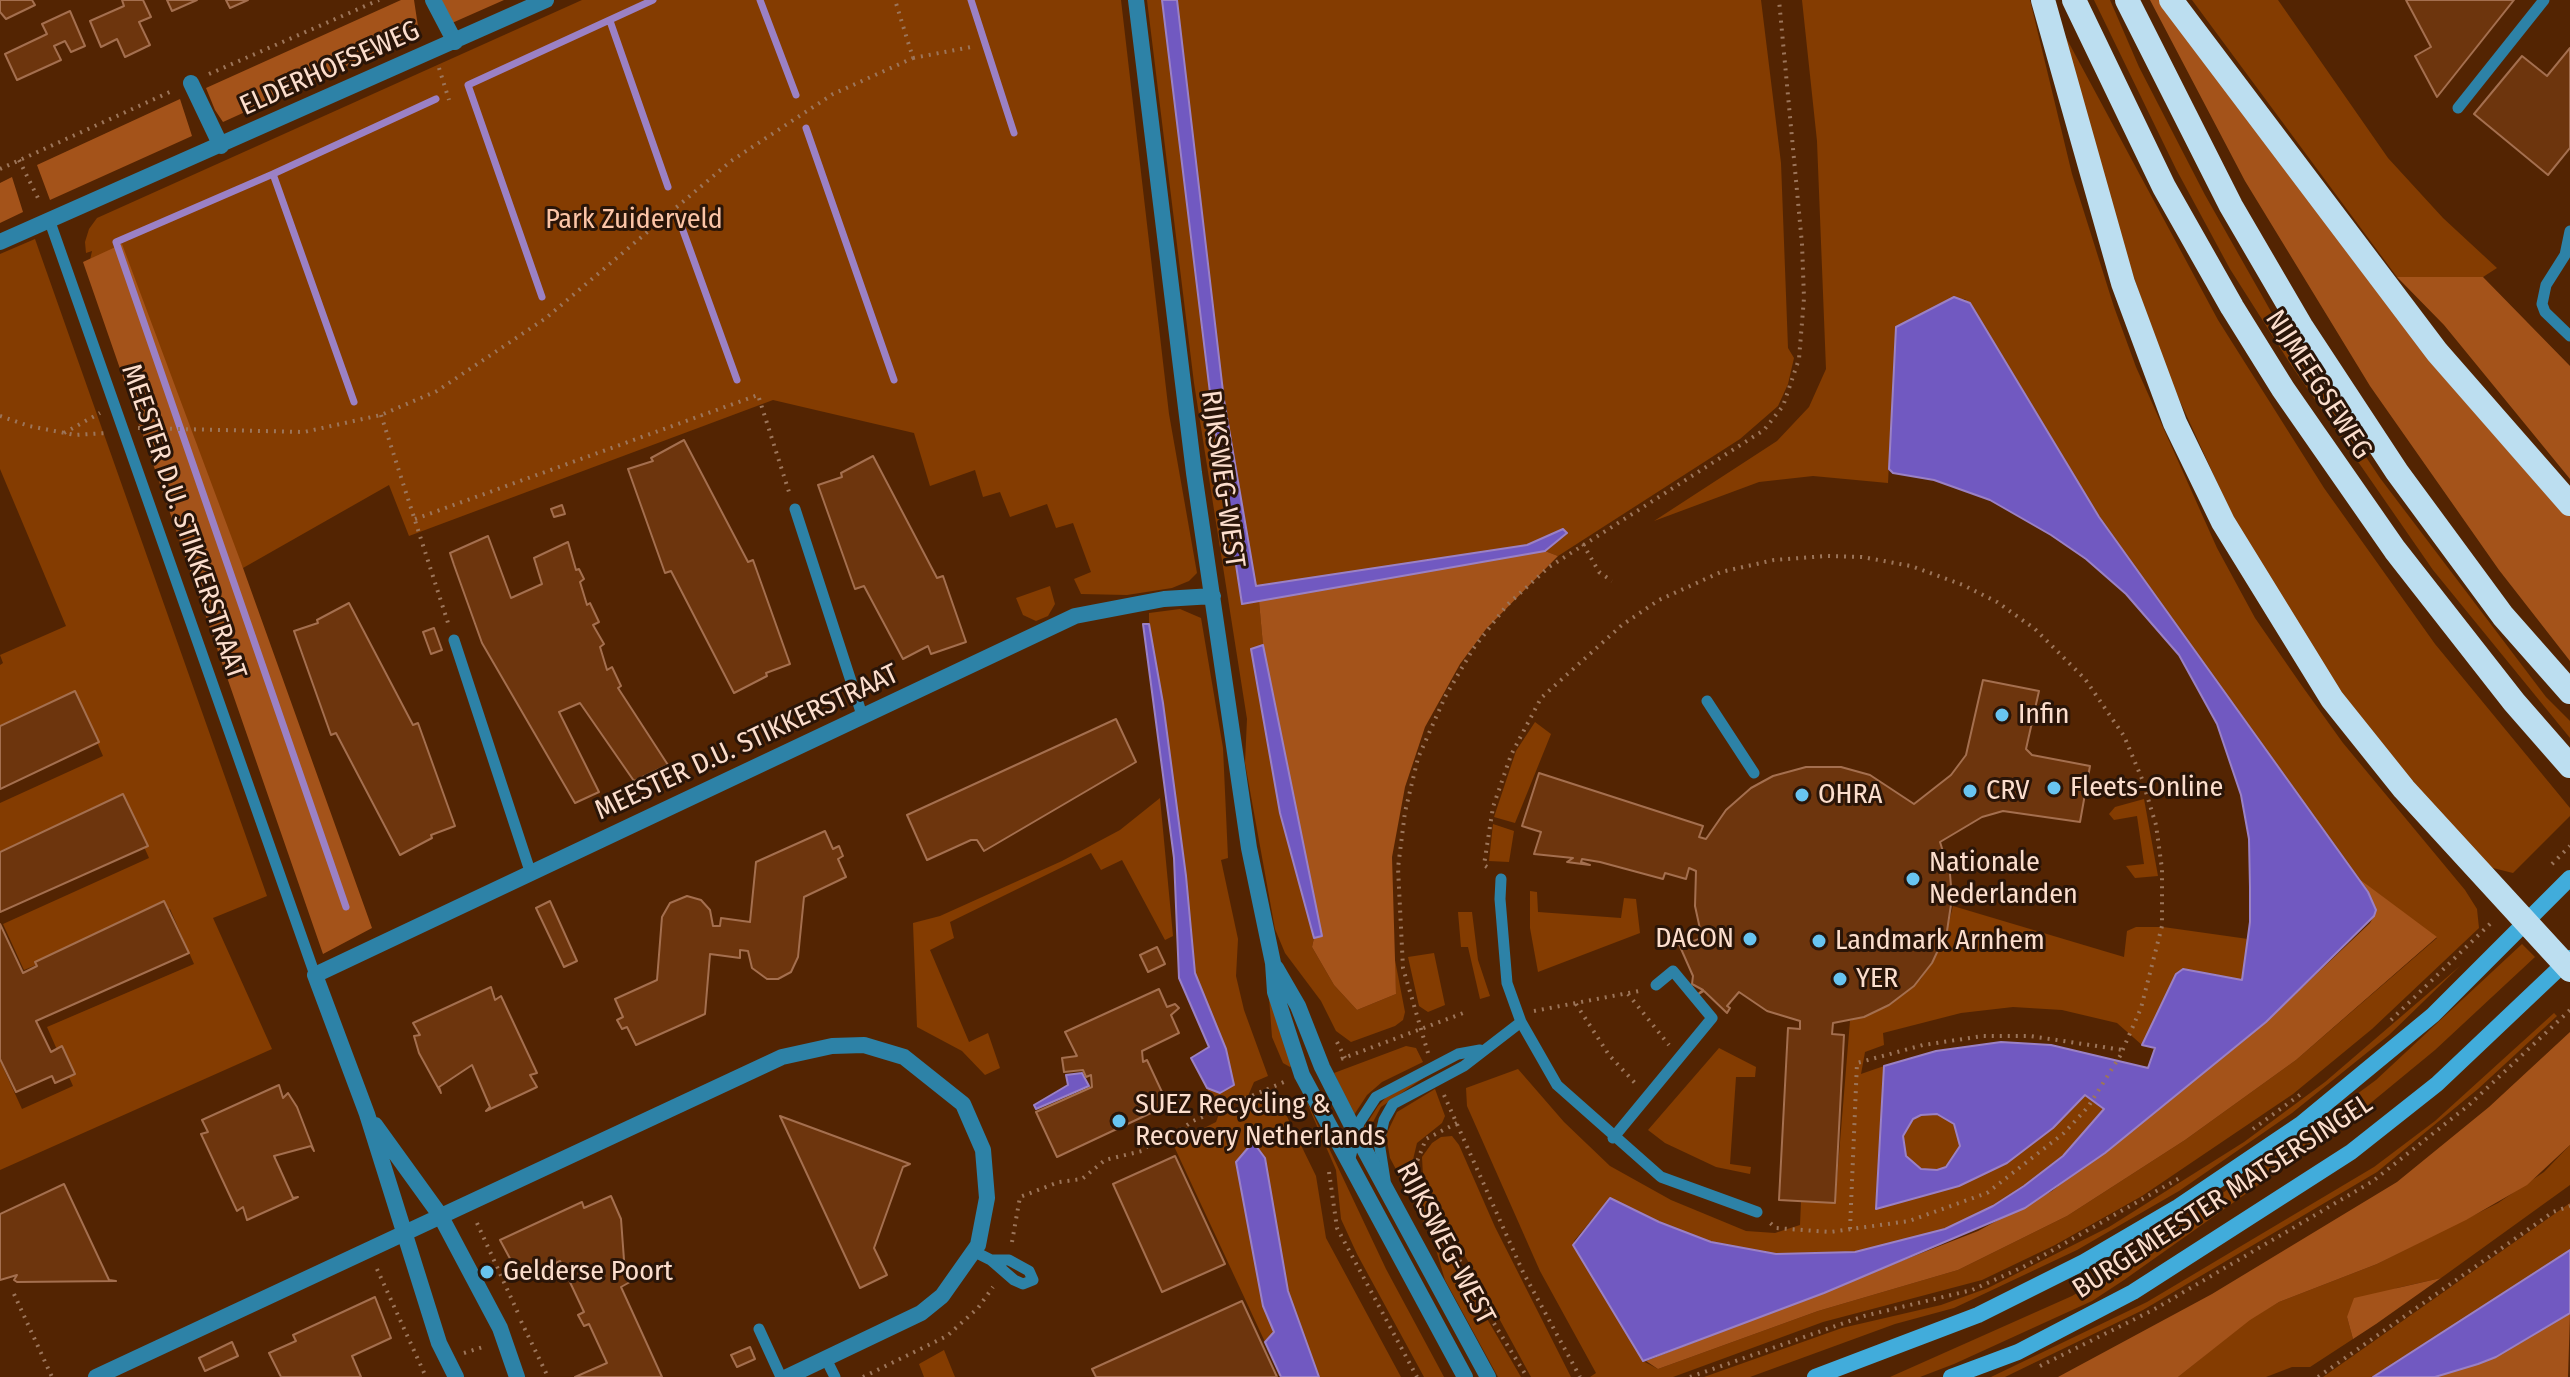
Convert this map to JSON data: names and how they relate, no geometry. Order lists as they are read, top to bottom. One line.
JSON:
{"streets":{"highway":["NIJMEEGSEWEG"],"main road":["BURGEMEESTER MATSERSINGEL"],"street":["ELDERHOFSEWEG","RIJKSWEG-WEST","MEESTER D.U. STIKKERSTRAAT"]},"crossings":[["ELDERHOFSEWEG","MEESTER D.U. STIKKERSTRAAT"],["RIJKSWEG-WEST","MEESTER D.U. STIKKERSTRAAT"]],"parks":["Park Zuiderveld"],"places":["Infin","Fleets-Online","CRV","OHRA","Nationale Nederlanden","DACON","Landmark Arnhem","YER","SUEZ Recycling & Recovery Netherlands","Gelderse Poort"]}
